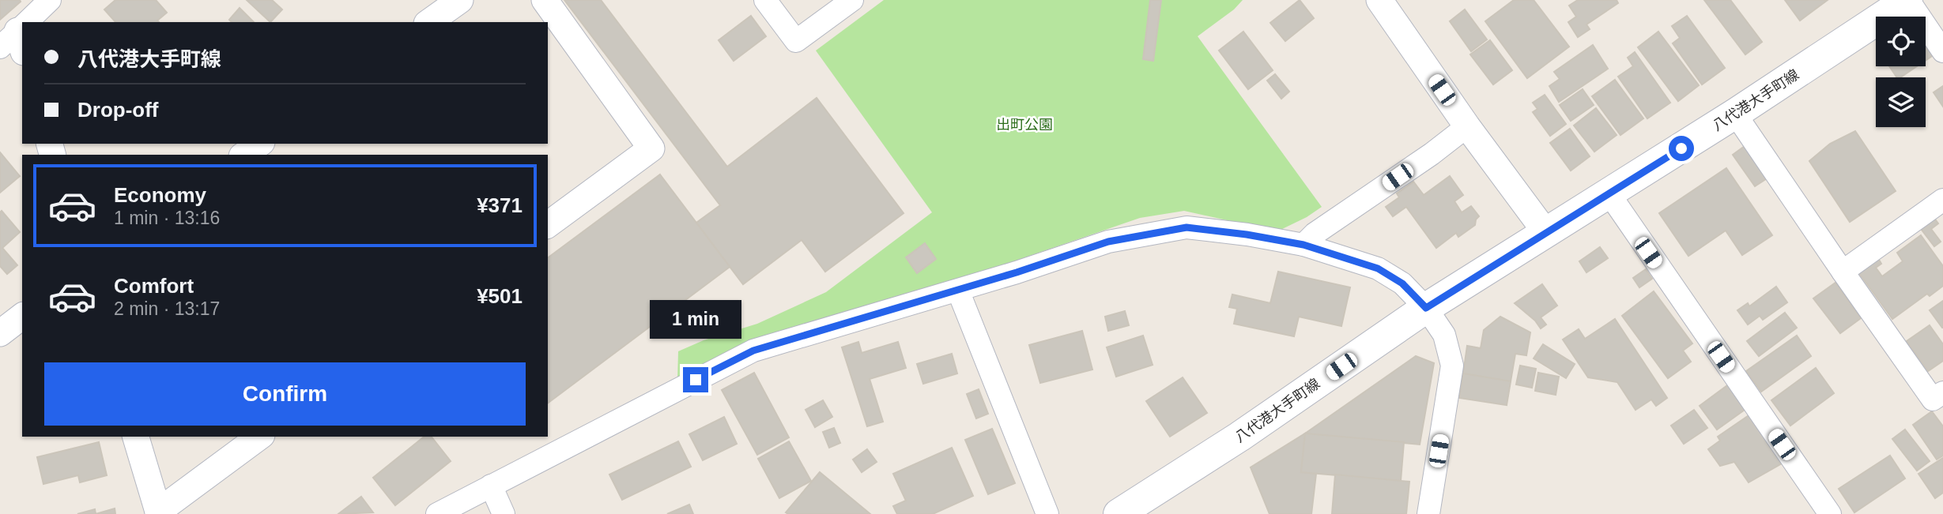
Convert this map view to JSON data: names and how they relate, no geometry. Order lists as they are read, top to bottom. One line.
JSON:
{"streets":{"main road":["八代港大手町線"]},"parks":["出町公園"],"page":{"banner":["八代港大手町線","Drop-off"],"list":[{"name":"Economy","note":"1 min · 13:16","value":"¥371"},{"name":"Comfort","note":"2 min · 13:17","value":"¥501"}],"bubble":"1 min","buttons":"Confirm"}}
